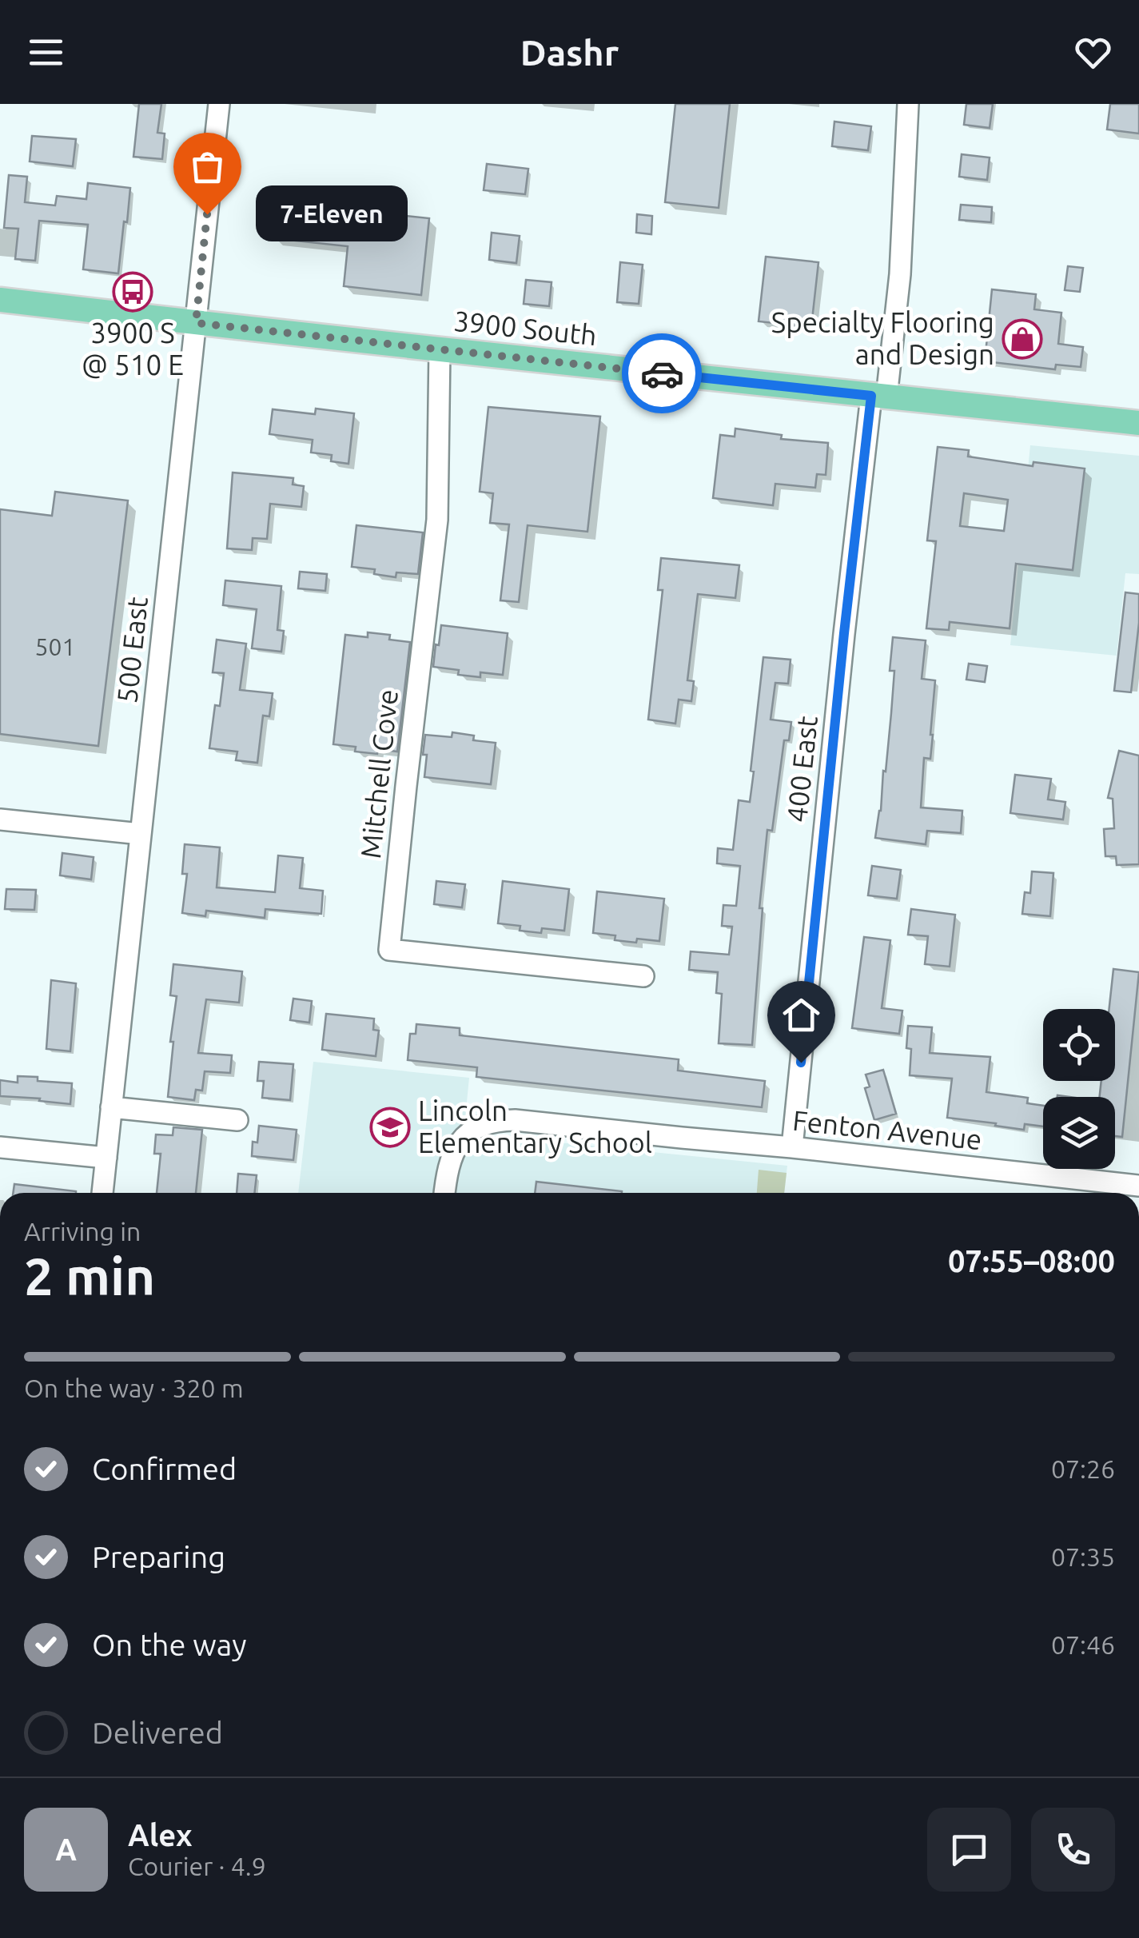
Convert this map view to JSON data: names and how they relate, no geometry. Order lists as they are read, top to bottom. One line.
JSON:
{"streets":{"main road":["3900 South"],"street":["500 East","400 East","Mitchell Cove","Fenton Avenue"]},"crossings":[["3900 South","500 East"],["3900 South","400 East"],["3900 South","Mitchell Cove"],["400 East","Fenton Avenue"]],"places":{"other":["7-Eleven"],"bus stop":["3900 S @ 510 E"],"shop":["Specialty Flooring and Design"],"school or university":["Lincoln Elementary School"]},"house_numbers":["501"],"page":{"header":"Dashr","bubble":"7-Eleven","heading":["2 min","Arriving in","07:55–08:00"],"panel":["Alex","Courier · 4.9"],"bar":"On the way · 320 m","list":[["Confirmed","07:26"],["Preparing","07:35"],["On the way","07:46"],"Delivered"],"round":"A"}}
